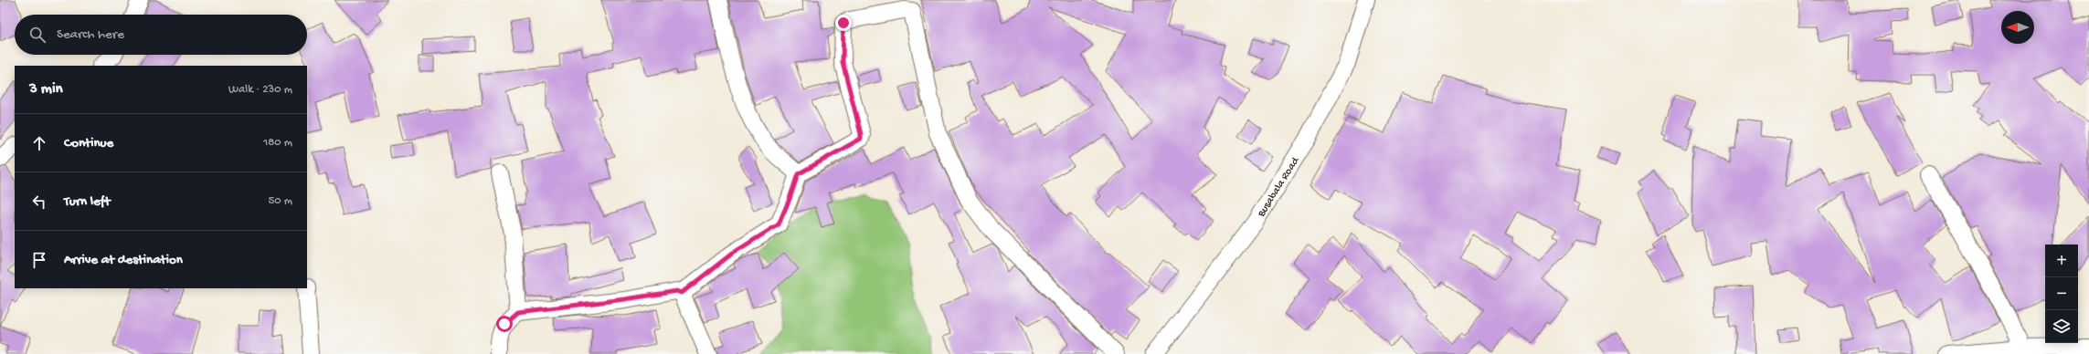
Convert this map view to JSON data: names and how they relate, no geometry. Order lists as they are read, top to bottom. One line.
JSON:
{"streets":{"street":["Busabala Road"]},"north":"left","page":{"search":"Search here","heading":["3 min","Walk · 230 m"],"list":[["Continue","180 m"],["Turn left","50 m"],"Arrive at destination"],"map_buttons":["+","−"]}}
